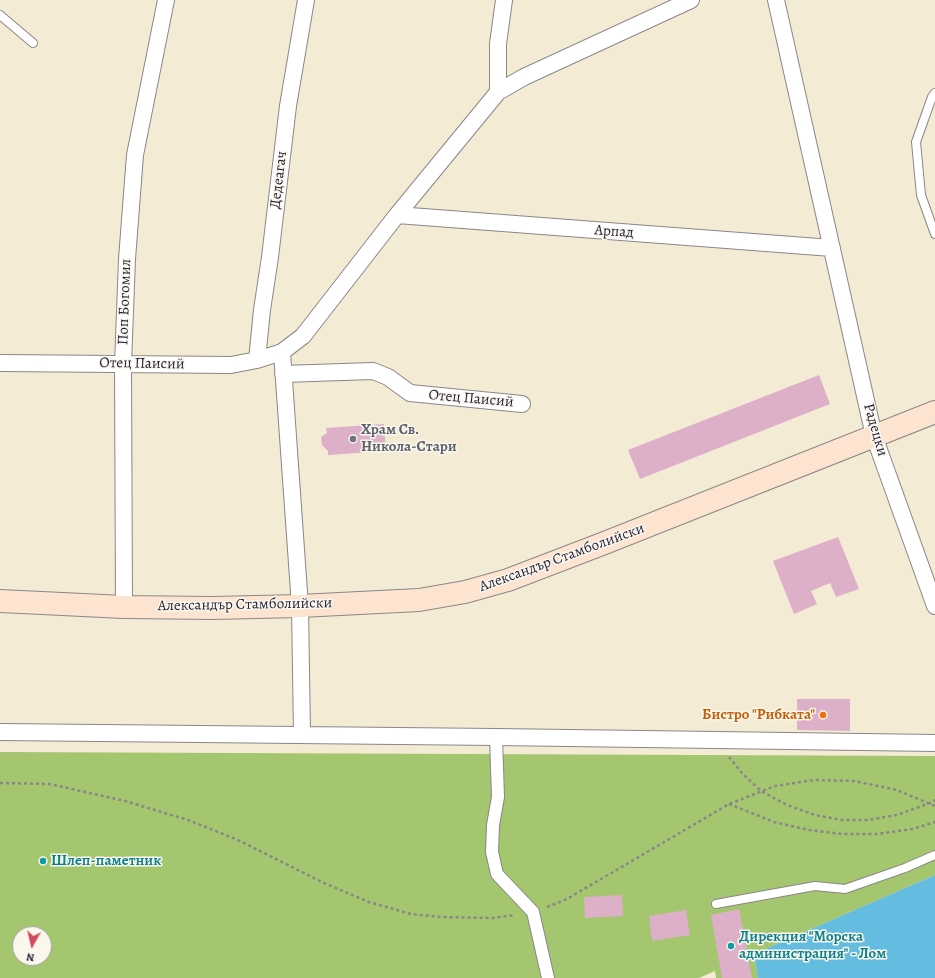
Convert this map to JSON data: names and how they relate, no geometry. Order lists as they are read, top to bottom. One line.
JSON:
{"streets":{"main road":["Александър Стамболийски"],"street":["Дедеагач","Арпад","Поп Богомил","Отец Паисий","Радецки"]},"crossings":[["Дедеагач","Отец Паисий"],["Арпад","Отец Паисий"],["Арпад","Радецки"],["Поп Богомил","Отец Паисий"],["Поп Богомил","Александър Стамболийски"],["Радецки","Александър Стамболийски"]],"places":["Храм Св. Никола-Стари","Бистро \"Рибката\"","Шлеп-паметник","Дирекция \"Морска администрация\" - Лом"],"north":"bottom"}
